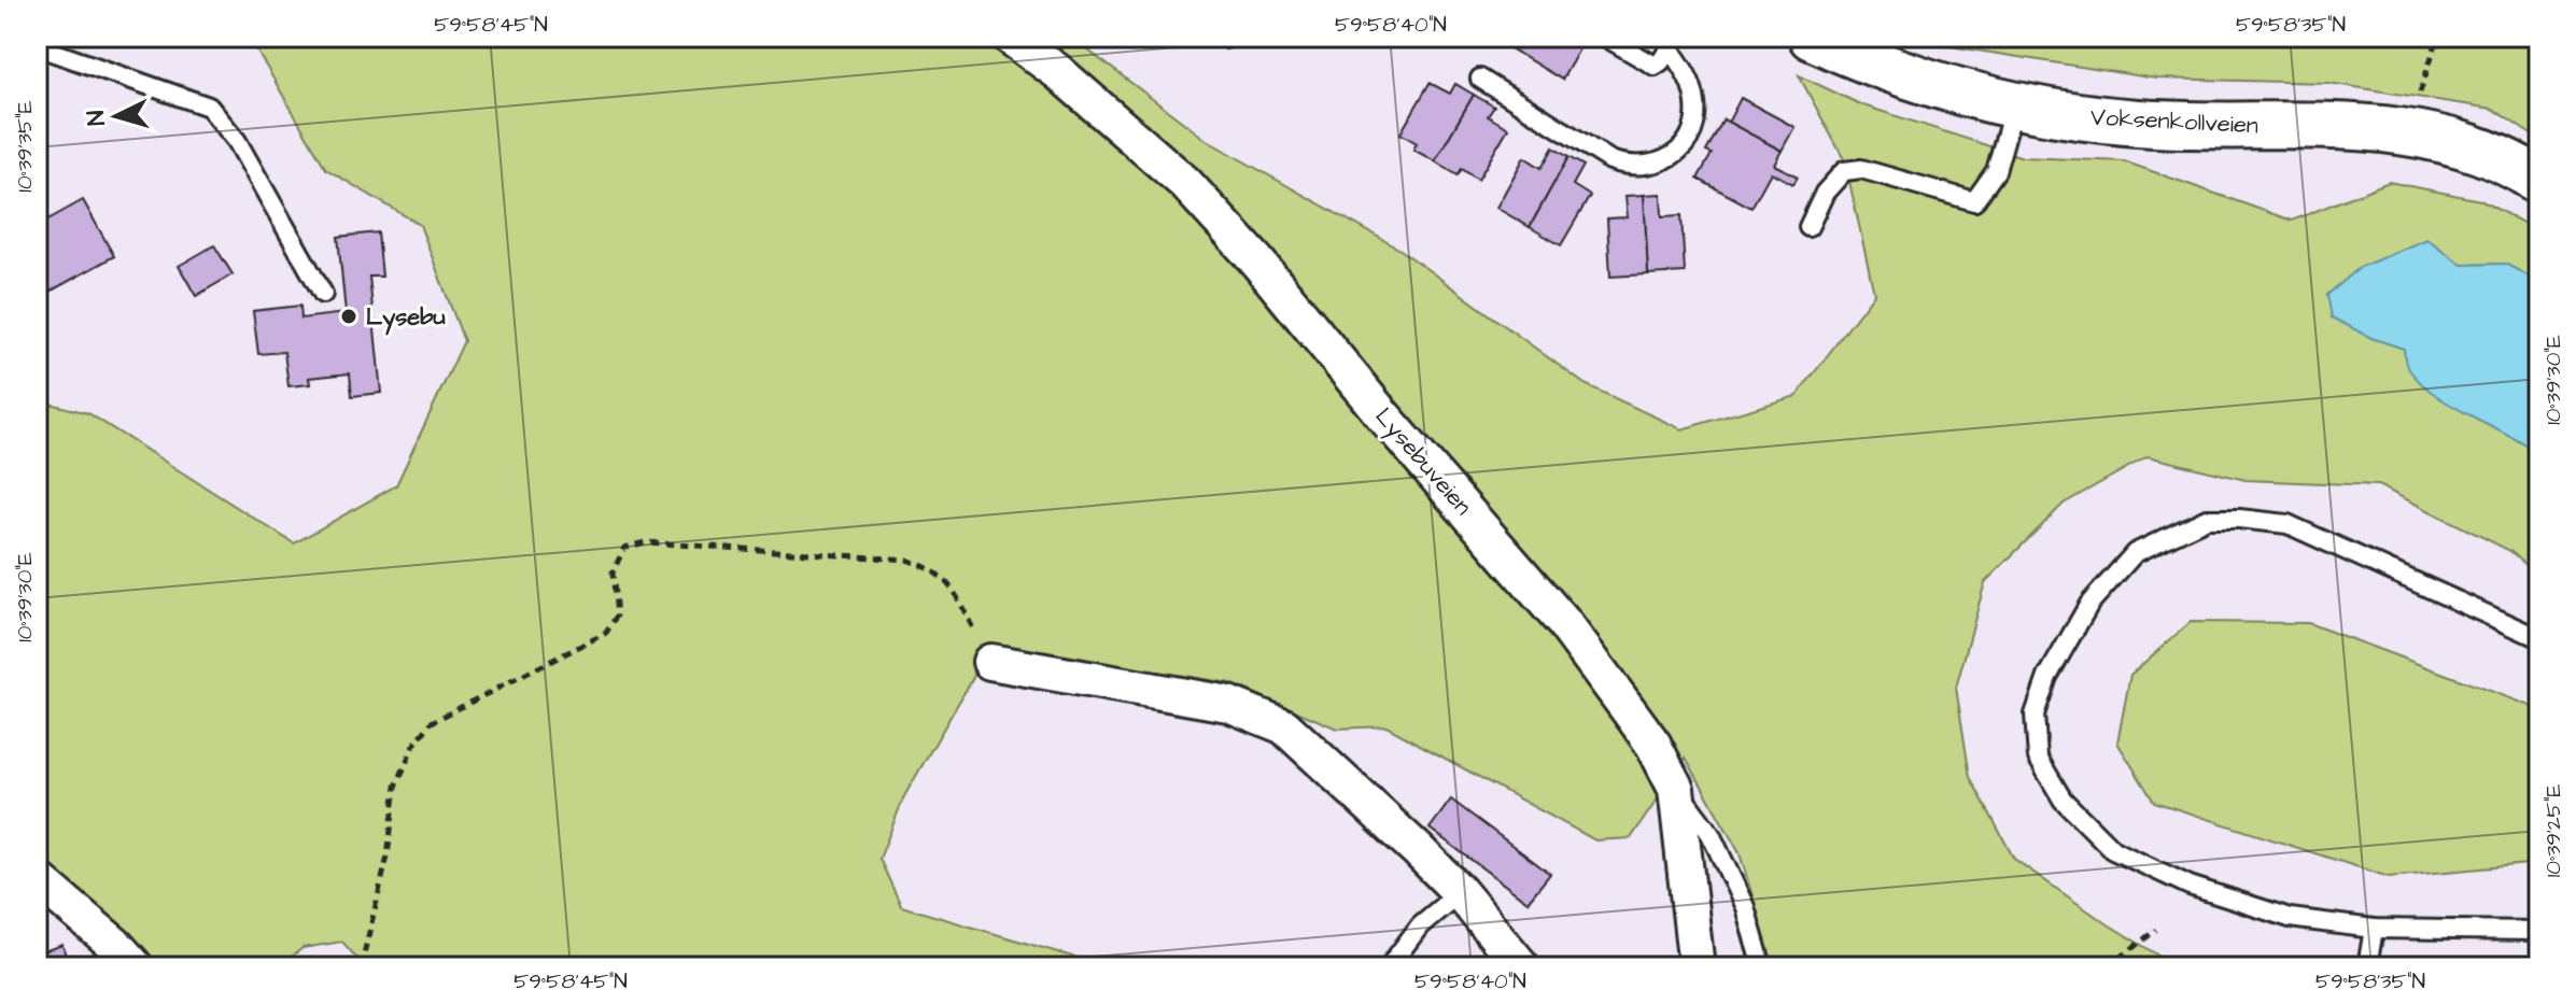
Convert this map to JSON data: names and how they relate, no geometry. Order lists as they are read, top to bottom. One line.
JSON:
{"streets":{"street":["Voksenkollveien","Lysebuveien"]},"places":["Lysebu"],"north":"left","coordinates":["59°58'45\"N","59°58'40\"N","59°58'35\"N","10°39'35\"E","10°39'30\"E","10°39'25\"E"]}
